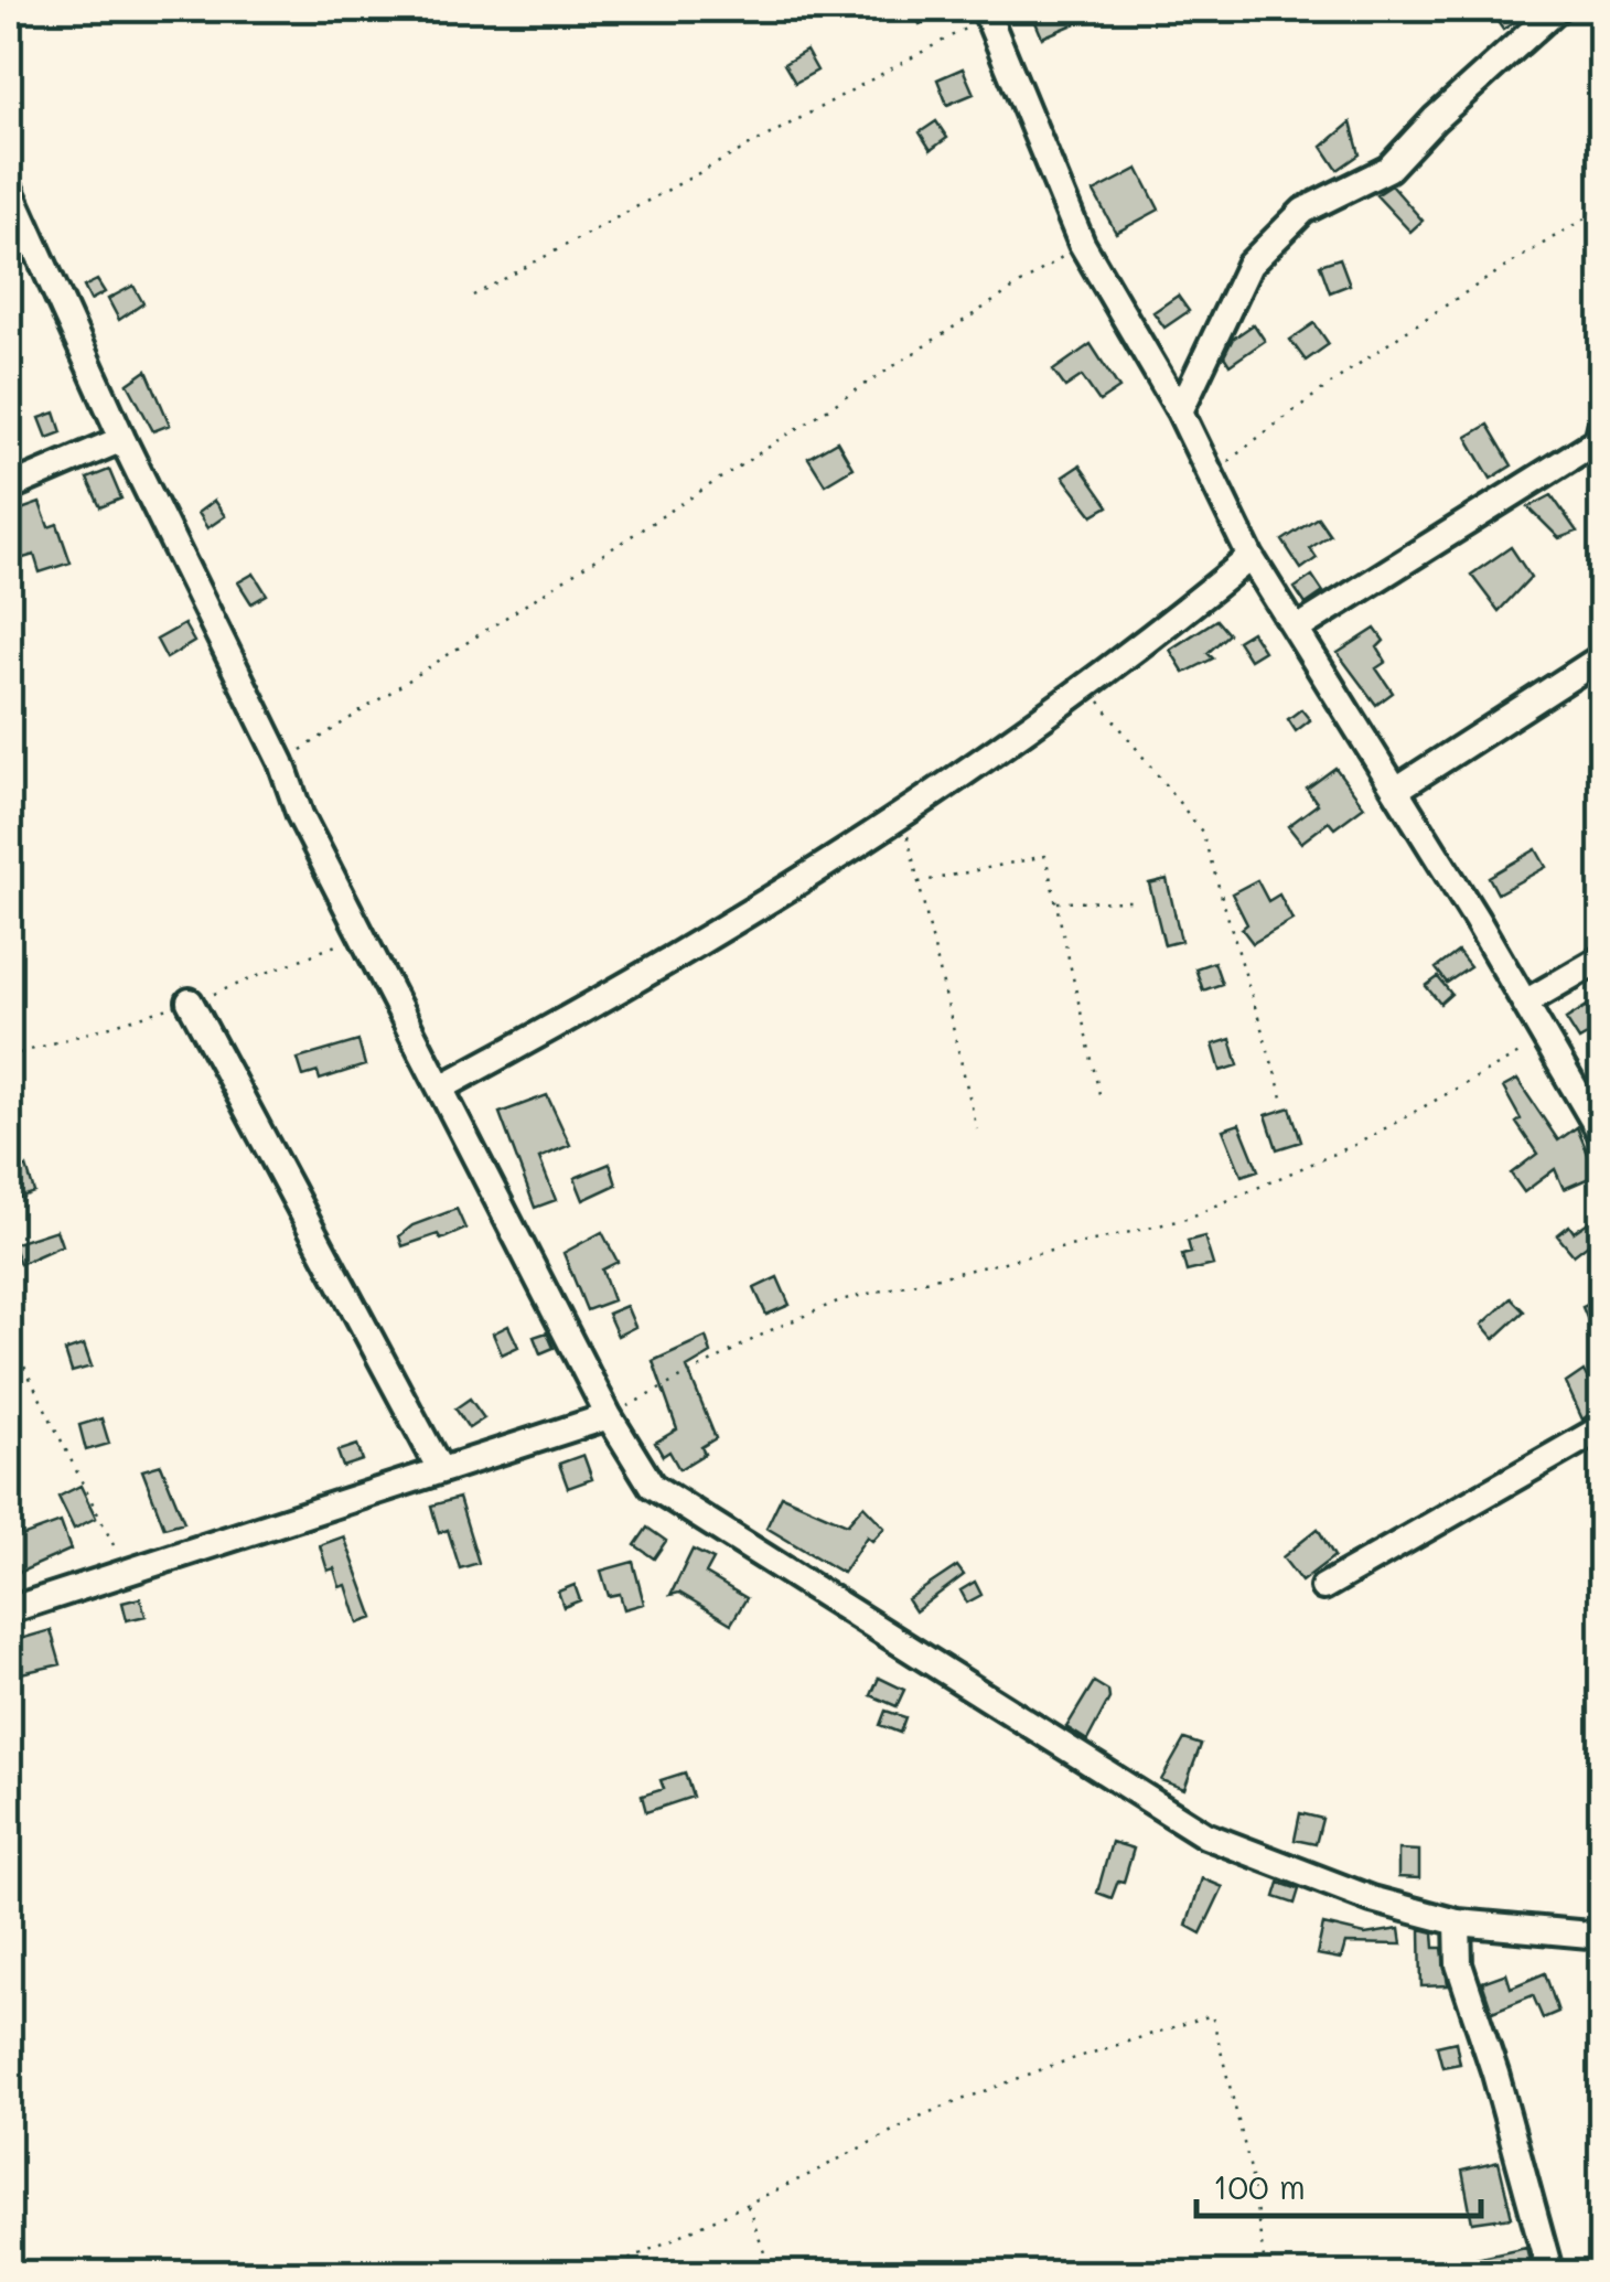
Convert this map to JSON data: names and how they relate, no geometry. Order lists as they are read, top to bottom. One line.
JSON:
{"scale_bar":"100 m"}
